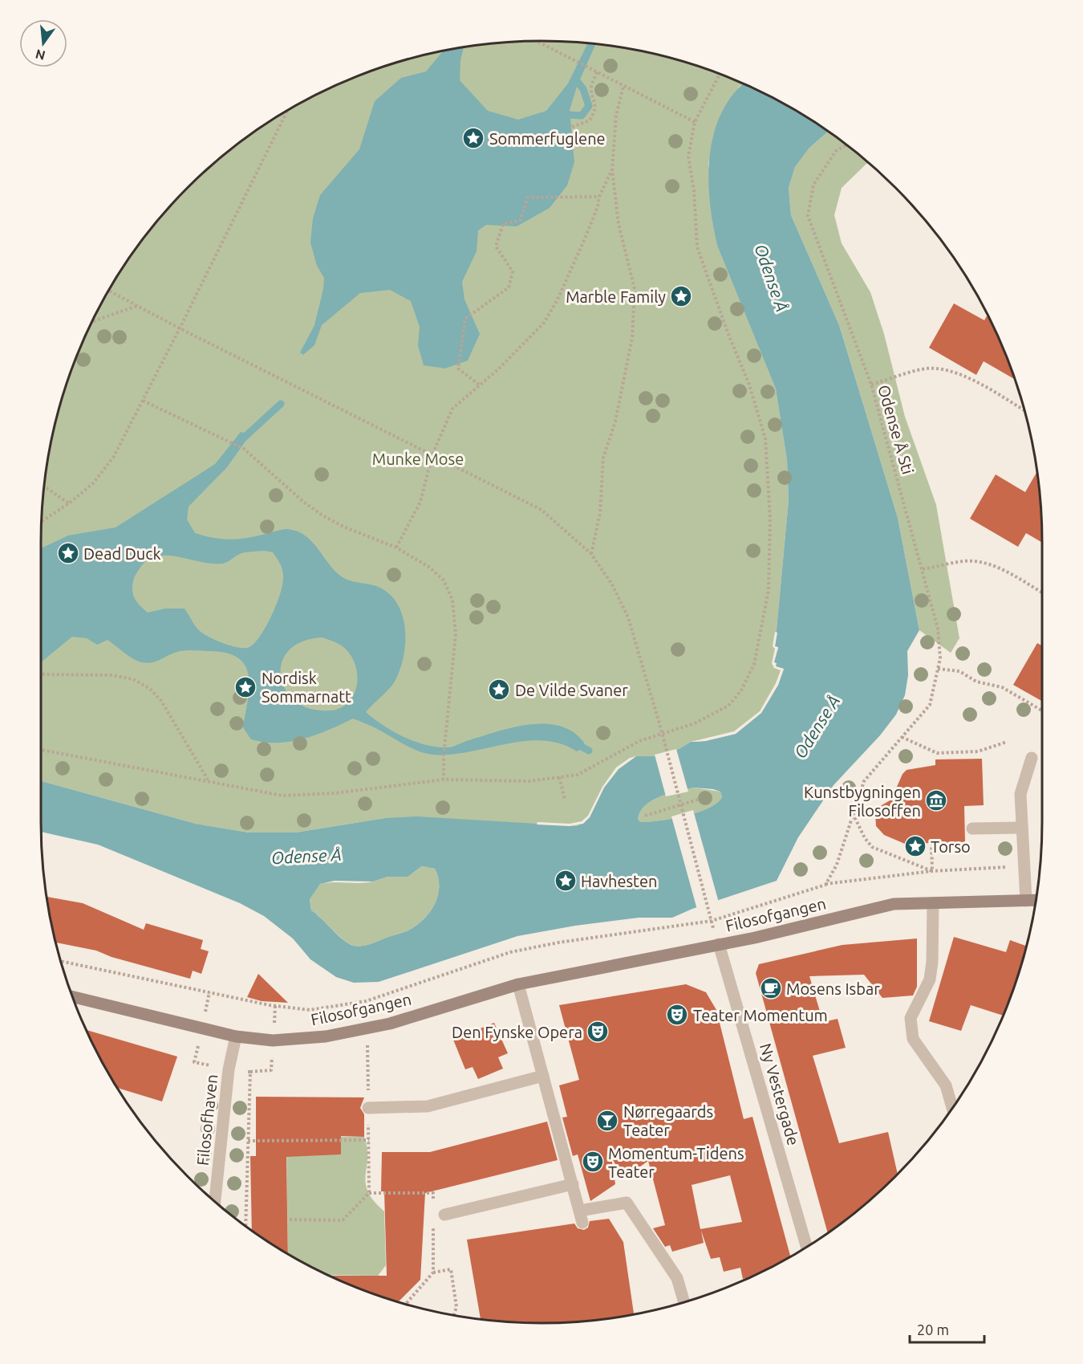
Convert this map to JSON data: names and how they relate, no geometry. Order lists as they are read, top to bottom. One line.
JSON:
{"streets":{"main road":["Filosofgangen"],"street":["Ny Vestergade","Filosofhaven"],"path":["Odense Å Sti"]},"crossings":[["Filosofgangen","Ny Vestergade"],["Filosofgangen","Filosofhaven"]],"water":["Odense Å"],"parks":["Munke Mose"],"places":{"place":["Sommerfuglene","Marble Family","Dead Duck","Nordisk Sommarnatt","De Vilde Svaner","Torso","Havhesten"],"museum":["Kunstbygningen Filosoffen"],"cafe":["Mosens Isbar"],"theatre":["Teater Momentum","Den Fynske Opera","Momentum-Tidens Teater"],"bar":["Nørregaards Teater"]},"scale_bar":"20 m","north":"bottom"}
